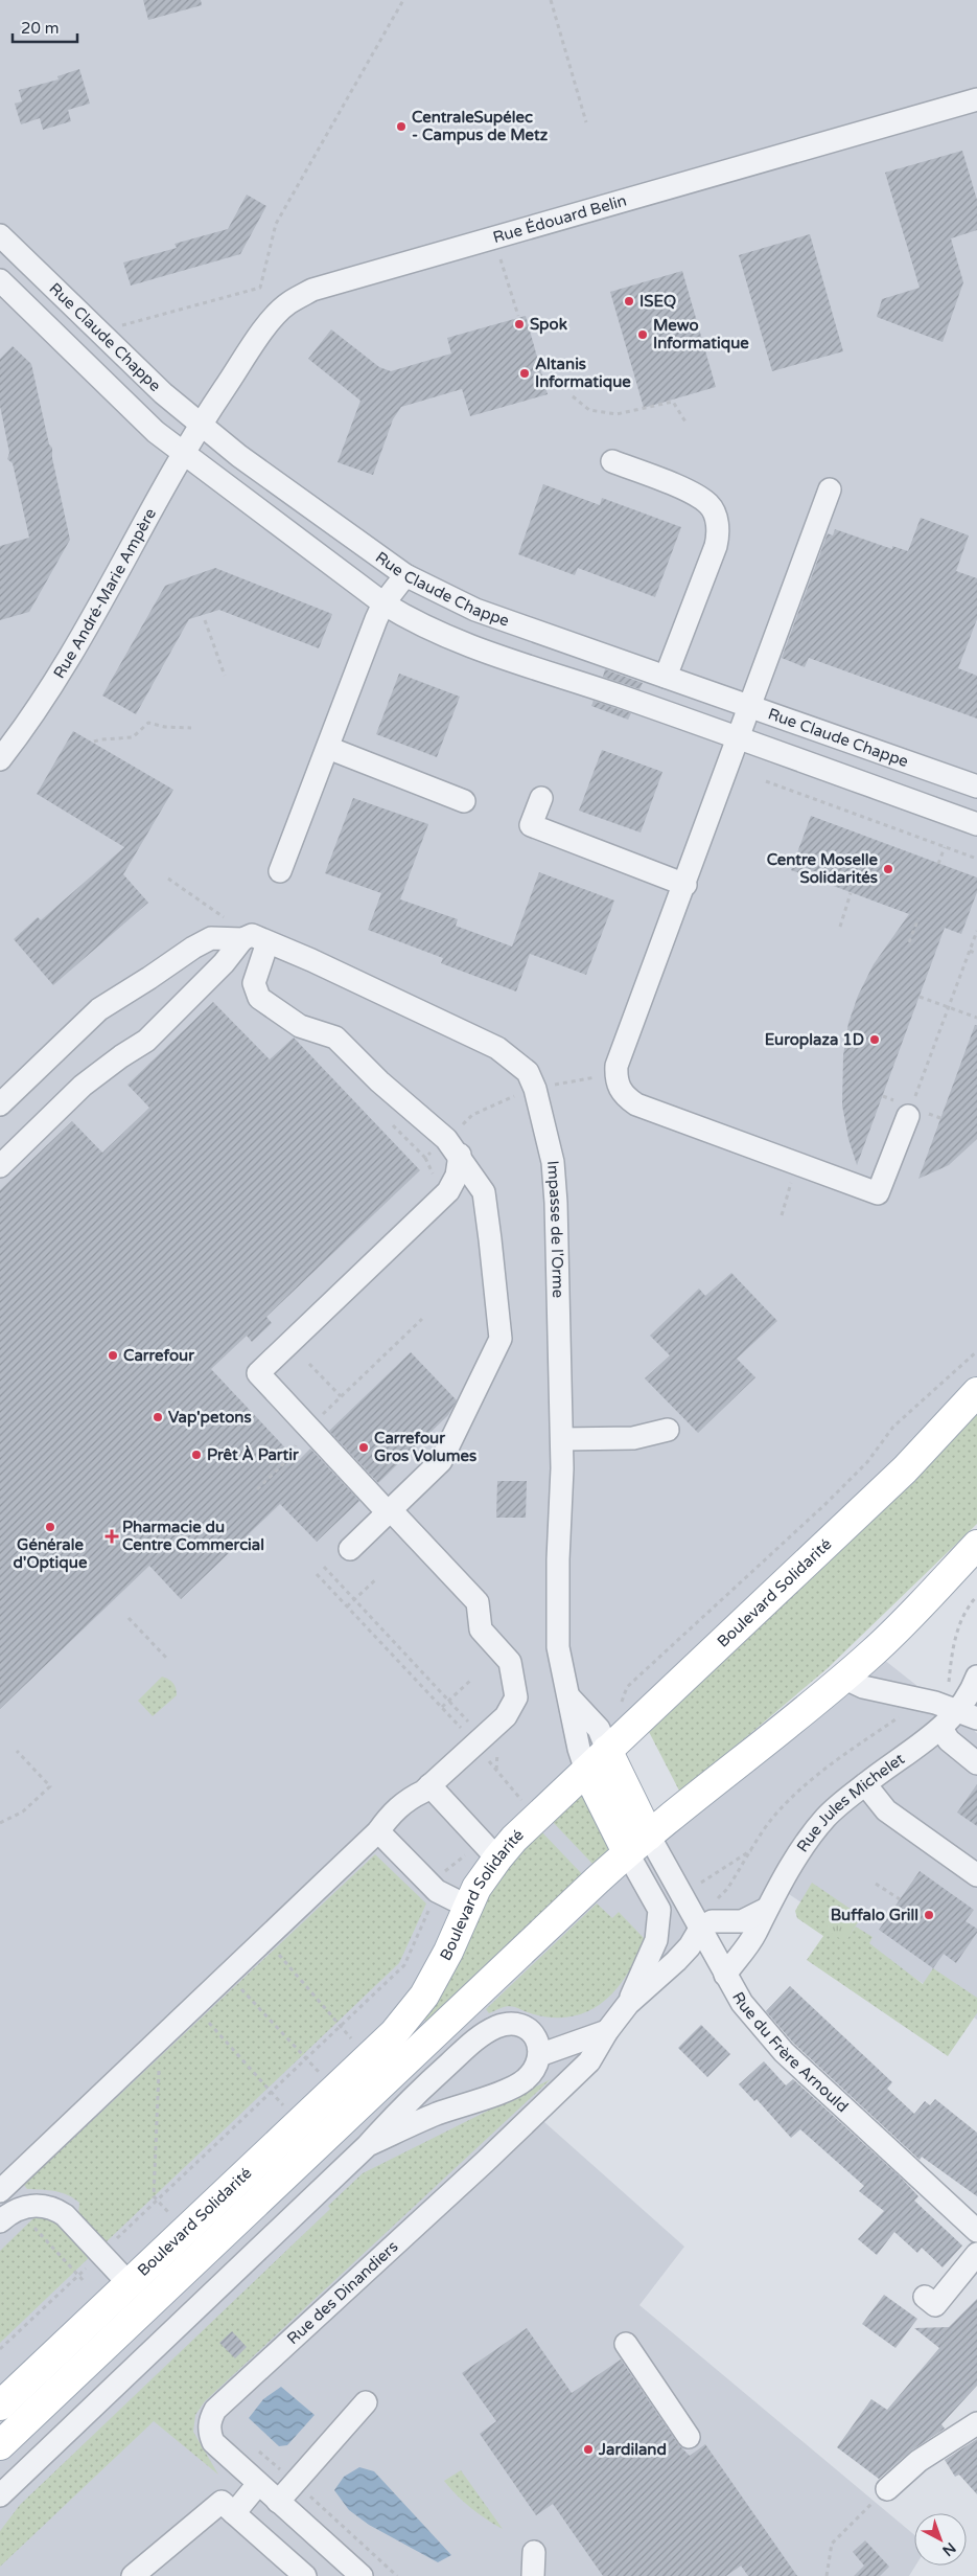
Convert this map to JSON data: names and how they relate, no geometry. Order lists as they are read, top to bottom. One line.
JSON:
{"streets":{"main road":["Boulevard Solidarité"],"street":["Rue Édouard Belin","Rue Claude Chappe","Rue André-Marie Ampère","Impasse de l'Orme","Rue Jules Michelet","Rue du Frère Arnould","Rue des Dinandiers"]},"crossings":[["Rue Édouard Belin","Rue Claude Chappe"],["Rue Édouard Belin","Rue André-Marie Ampère"],["Rue Claude Chappe","Rue André-Marie Ampère"],["Impasse de l'Orme","Boulevard Solidarité"],["Boulevard Solidarité","Rue du Frère Arnould"],["Boulevard Solidarité","Rue des Dinandiers"],["Rue Jules Michelet","Rue du Frère Arnould"],["Rue du Frère Arnould","Rue des Dinandiers"]],"places":{"other":["CentraleSupélec - Campus de Metz","ISEQ","Spok","Mewo Informatique","Altanis Informatique","Centre Moselle Solidarités","Europlaza 1D","Carrefour","Vap'petons","Carrefour Gros Volumes","Prêt À Partir","Générale d'Optique","Buffalo Grill","Jardiland"],"health":["Pharmacie du Centre Commercial"]},"scale_bar":"20 m","north":"bottom right"}
